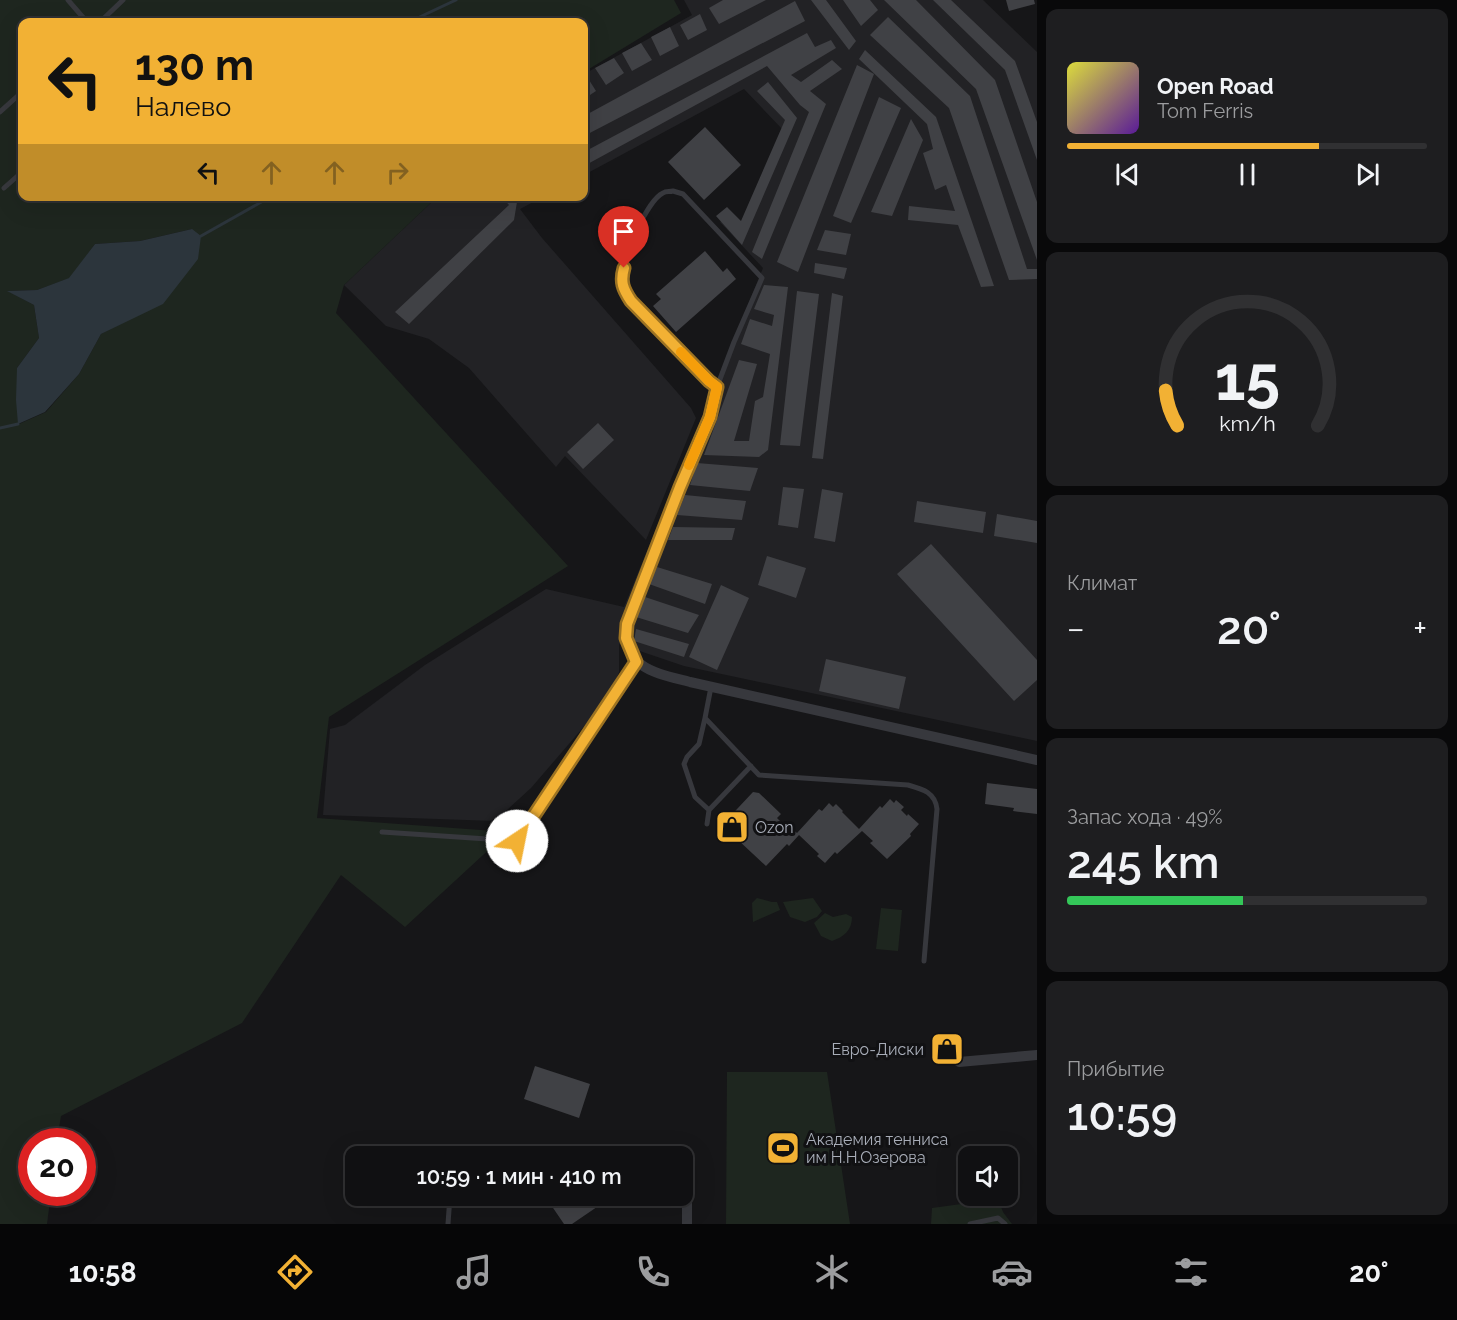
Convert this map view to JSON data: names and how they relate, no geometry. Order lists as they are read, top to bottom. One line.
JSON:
{"places":{"shop":["Ozon","Евро-Диски"],"sports":["Академия тенниса им Н.Н.Озерова"]},"page":{"turn":["130 m","Налево"],"song":["Open Road","Tom Ferris"],"tile":["Климат",["Запас хода · 49%","245 km"],["Прибытие","10:59"]],"heat":["−","20°","+"],"limit":"20","trip":"10:59 · 1 мин · 410 m","tabs":["10:58","20°"],"gauge":["15","km/h"]}}
